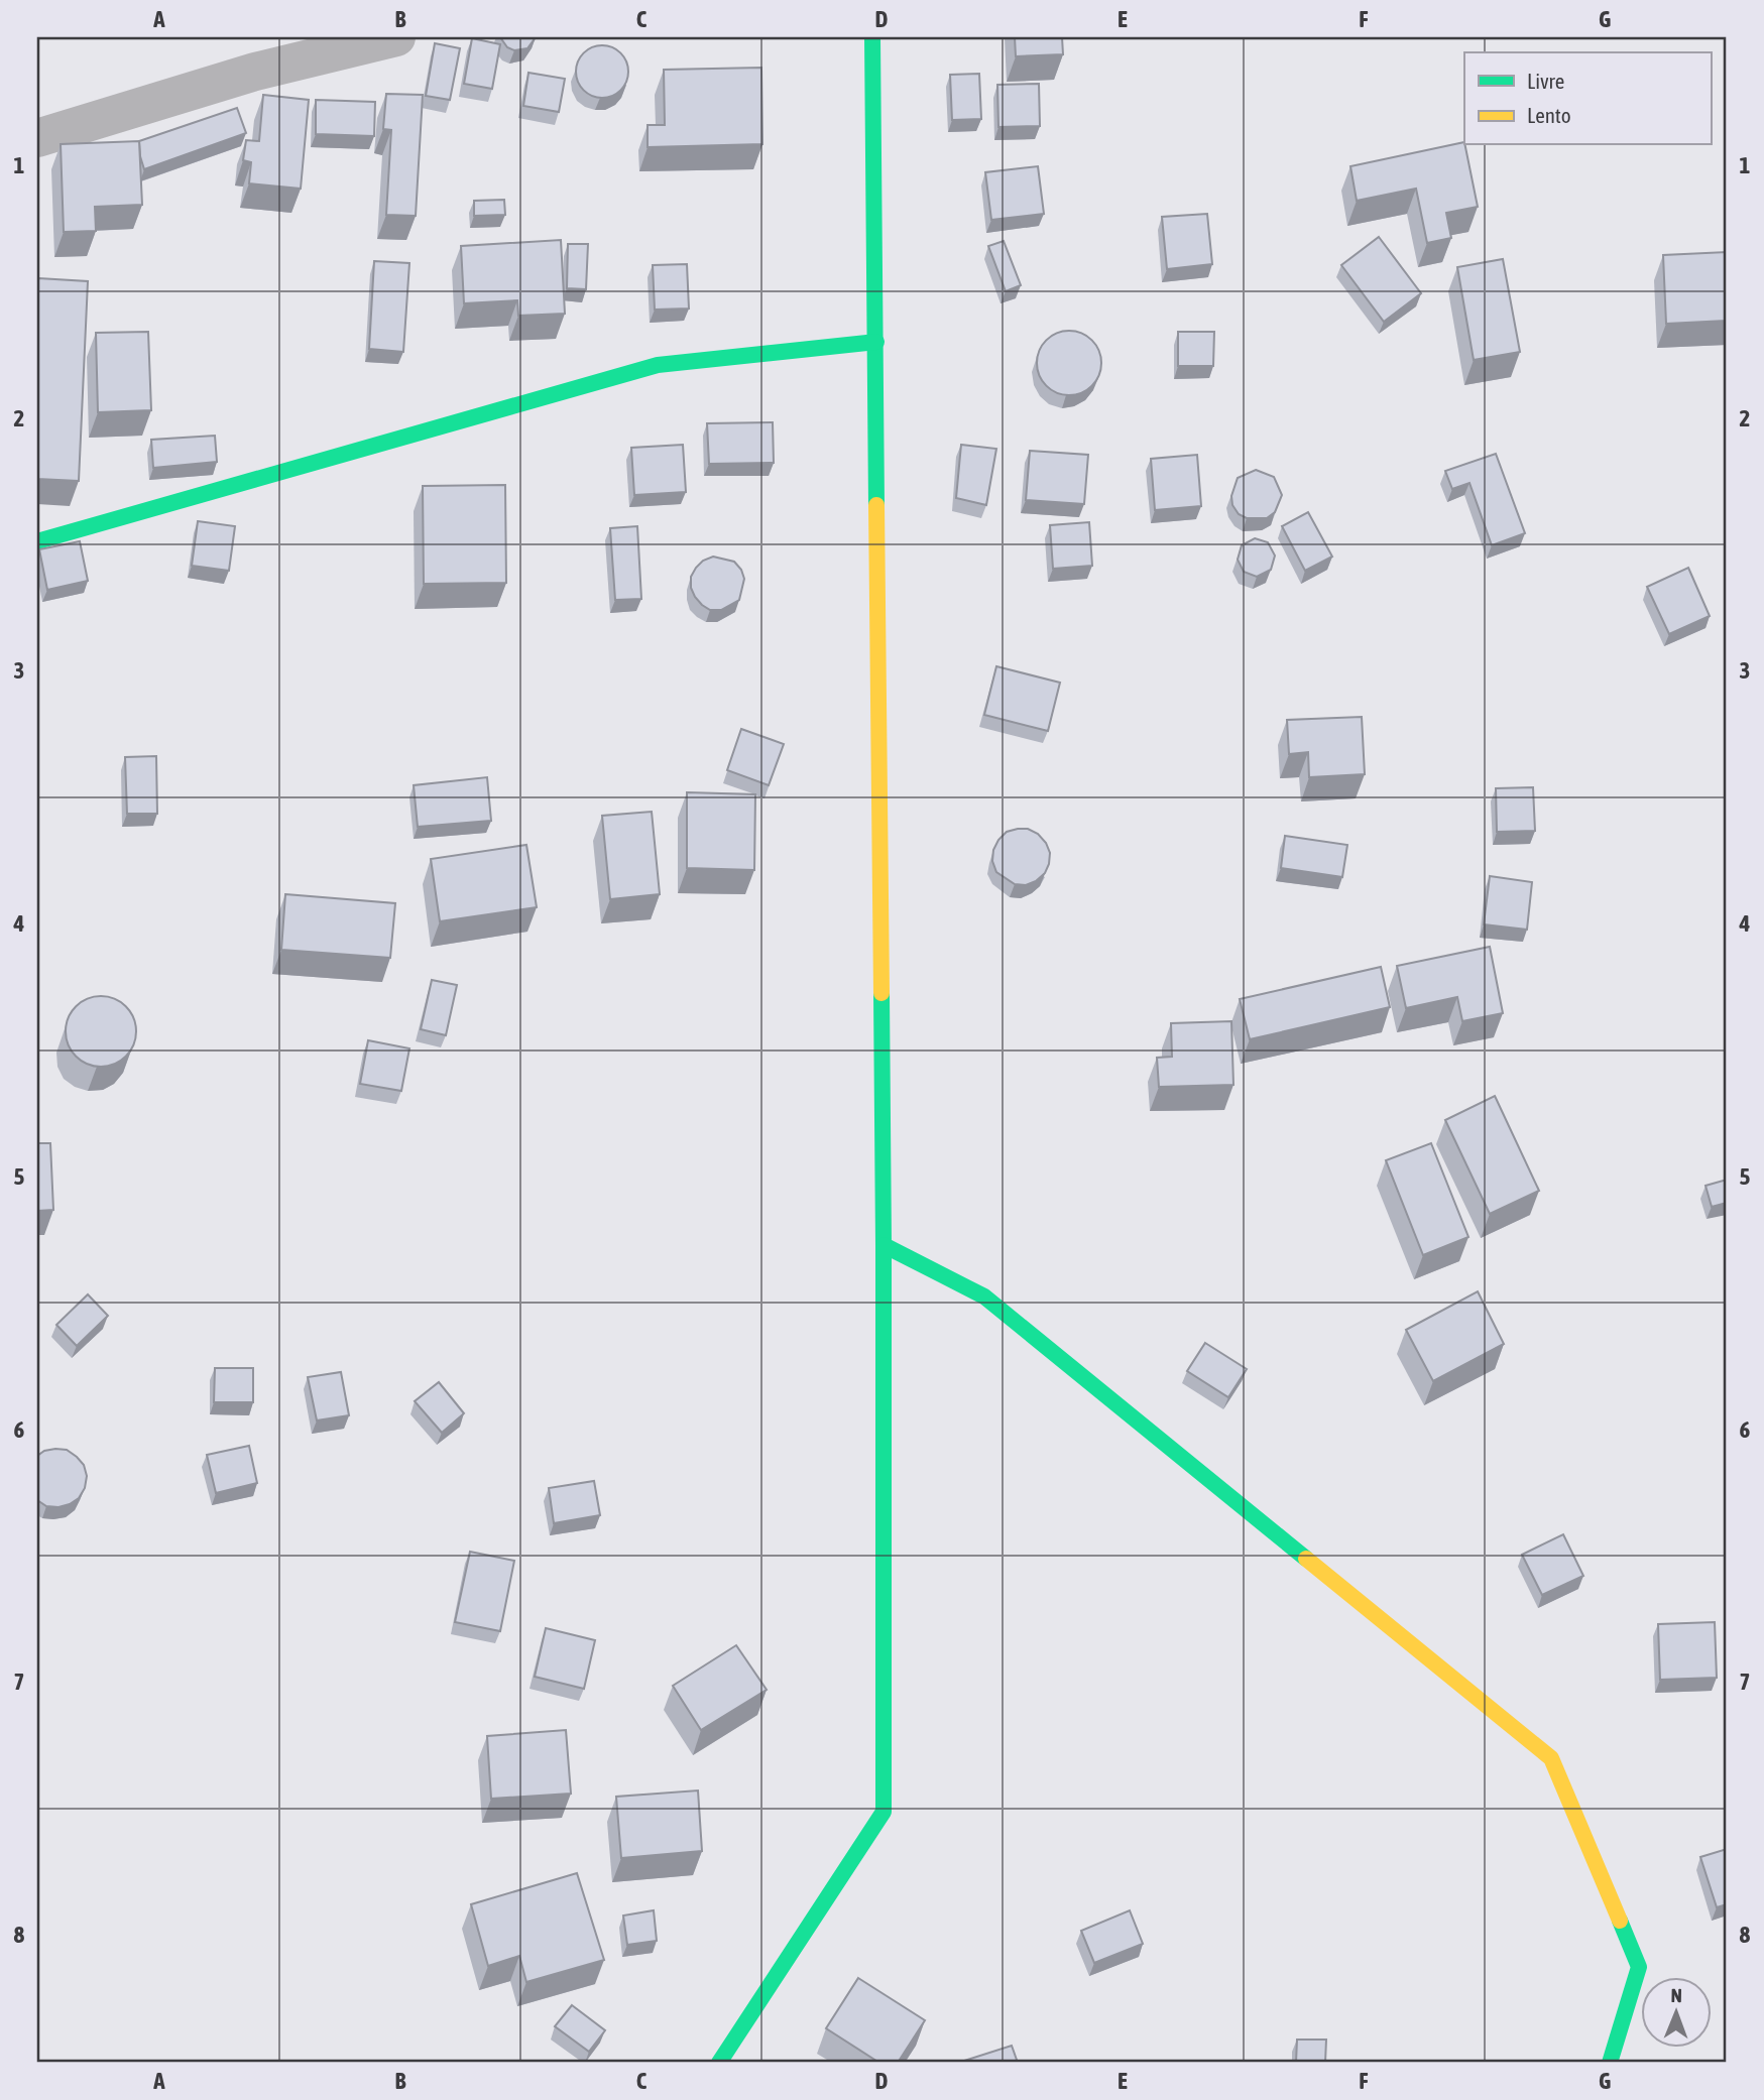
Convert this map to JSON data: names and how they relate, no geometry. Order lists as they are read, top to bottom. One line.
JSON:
{"legend":["Livre","Lento"],"north":"top","grid":{"columns":["A","B","C","D","E","F","G"],"rows":["1","2","3","4","5","6","7","8"]}}
